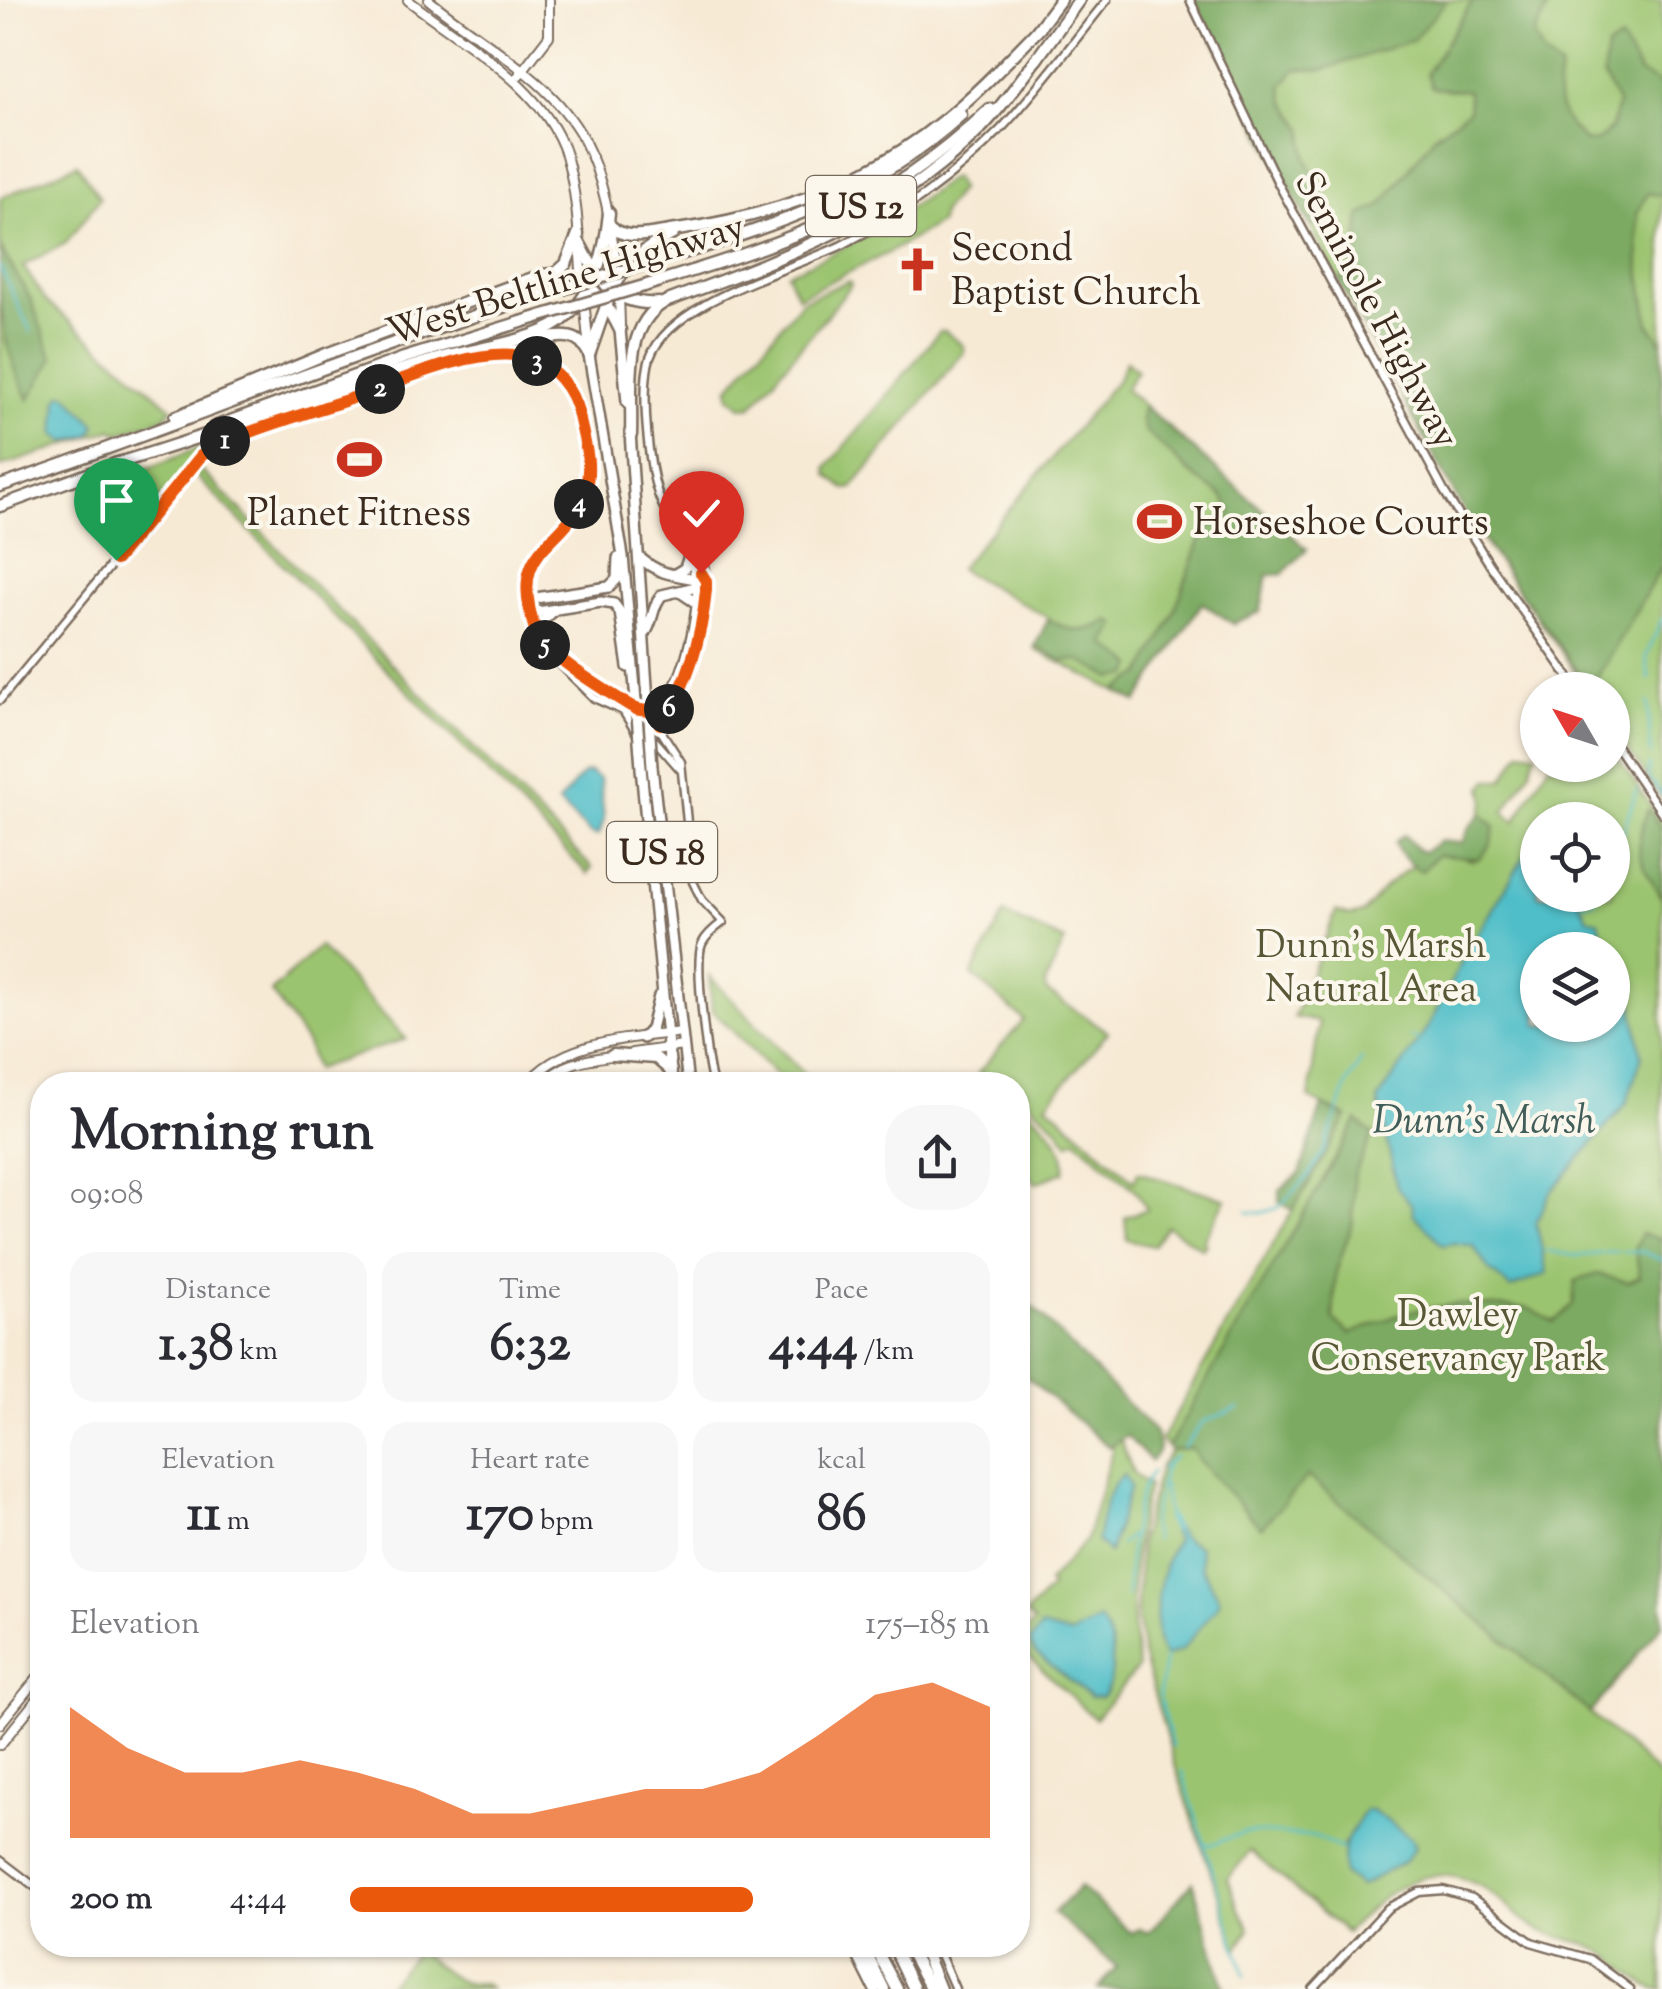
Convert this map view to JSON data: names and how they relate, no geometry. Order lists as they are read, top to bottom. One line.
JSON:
{"streets":{"highway":["US 12","West Beltline Highway","US 18"],"street":["Seminole Highway"]},"crossings":[["West Beltline Highway","US 18"]],"water":["Dunn's Marsh"],"parks":["Dunn's Marsh Natural Area","Dawley Conservancy Park"],"places":{"church":["Second Baptist Church"],"sports":["Planet Fitness","Horseshoe Courts"]},"north":"top left","page":{"pins":["3","2","1","4","5","6"],"heading":["Morning run","09:08"],"stats":[["Distance","1.38 km"],["Time","6:32"],["Pace","4:44 /km"],["Elevation","11 m"],["Heart rate","170 bpm"],["kcal","86"]],"chart":["Elevation","175–185 m"],"list":[{"name":"200 m","note":"4:44"}]}}
